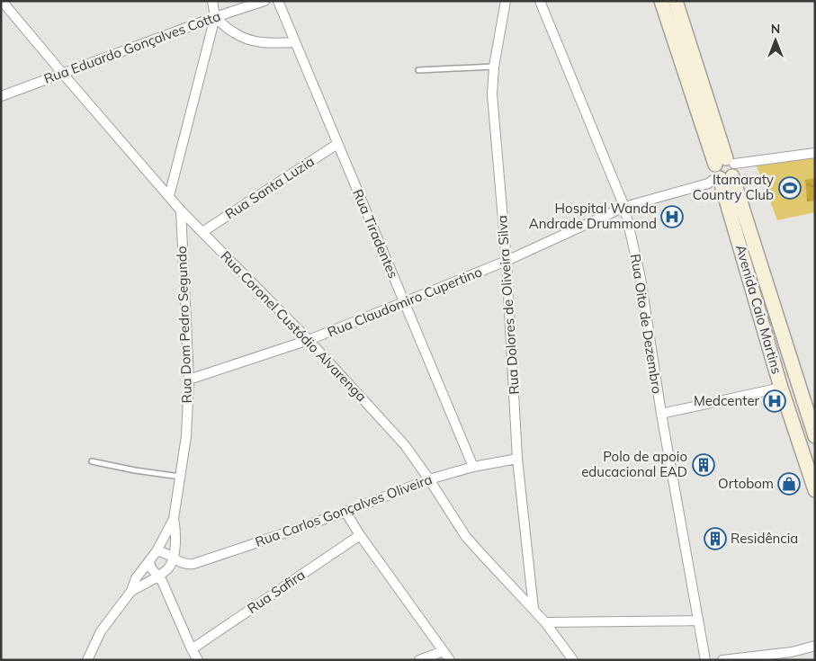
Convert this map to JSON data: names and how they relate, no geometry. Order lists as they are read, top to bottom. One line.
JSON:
{"streets":{"main road":["Avenida Caio Martins"],"street":["Rua Eduardo Gonçalves Cotta","Rua Santa Luzia","Rua Tiradentes","Rua Claudomiro Cupertino","Rua Dolores de Oliveira Silva","Rua Oito de Dezembro","Rua Dom Pedro Segundo","Rua Coronel Custódio Alvarenga","Rua Carlos Gonçalves Oliveira","Rua Safira"]},"crossings":[["Rua Eduardo Gonçalves Cotta","Rua Coronel Custódio Alvarenga"],["Rua Santa Luzia","Rua Tiradentes"],["Rua Santa Luzia","Rua Coronel Custódio Alvarenga"],["Rua Tiradentes","Rua Claudomiro Cupertino"],["Rua Tiradentes","Rua Carlos Gonçalves Oliveira"],["Rua Claudomiro Cupertino","Rua Dolores de Oliveira Silva"],["Rua Claudomiro Cupertino","Avenida Caio Martins"],["Rua Claudomiro Cupertino","Rua Oito de Dezembro"],["Rua Claudomiro Cupertino","Rua Dom Pedro Segundo"],["Rua Claudomiro Cupertino","Rua Coronel Custódio Alvarenga"],["Rua Dolores de Oliveira Silva","Rua Coronel Custódio Alvarenga"],["Rua Dolores de Oliveira Silva","Rua Carlos Gonçalves Oliveira"],["Rua Dom Pedro Segundo","Rua Coronel Custódio Alvarenga"],["Rua Dom Pedro Segundo","Rua Carlos Gonçalves Oliveira"],["Rua Coronel Custódio Alvarenga","Rua Carlos Gonçalves Oliveira"]],"places":{"sports":["Itamaraty Country Club"],"hospital":["Hospital Wanda Andrade Drummond","Medcenter"],"building":["Polo de apoio educacional EAD","Residência"],"shop":["Ortobom"]},"north":"top"}
